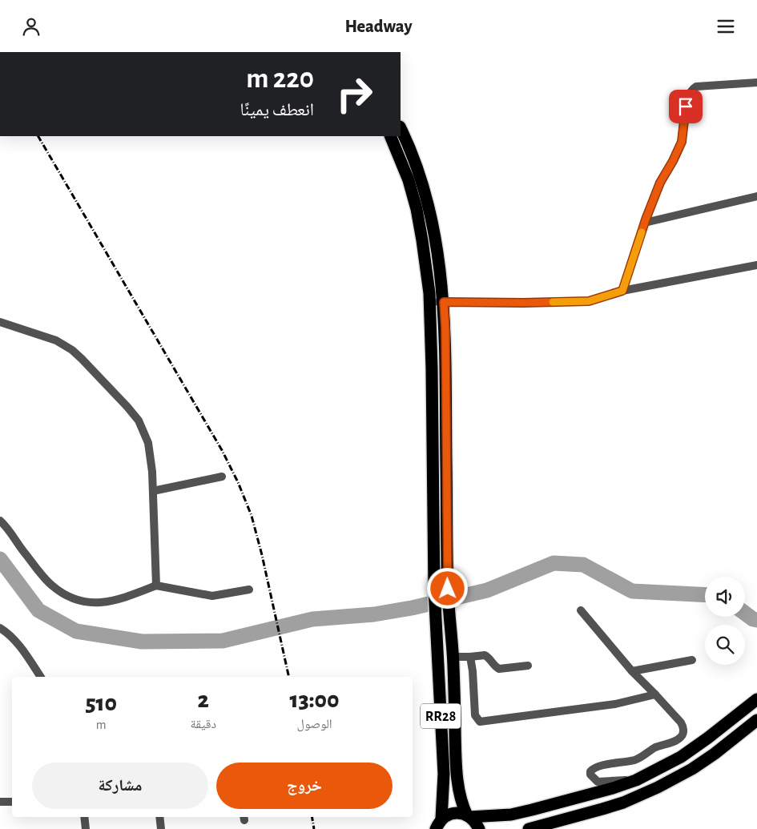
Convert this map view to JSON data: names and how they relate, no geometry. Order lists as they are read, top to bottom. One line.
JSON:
{"streets":{"highway":["RR28"]},"page":{"header":"Headway","turn":["220 m","انعطف يمينًا"],"eta":["13:00","الوصول","2","دقيقة","510","m"],"buttons":["خروج","مشاركة"]}}
